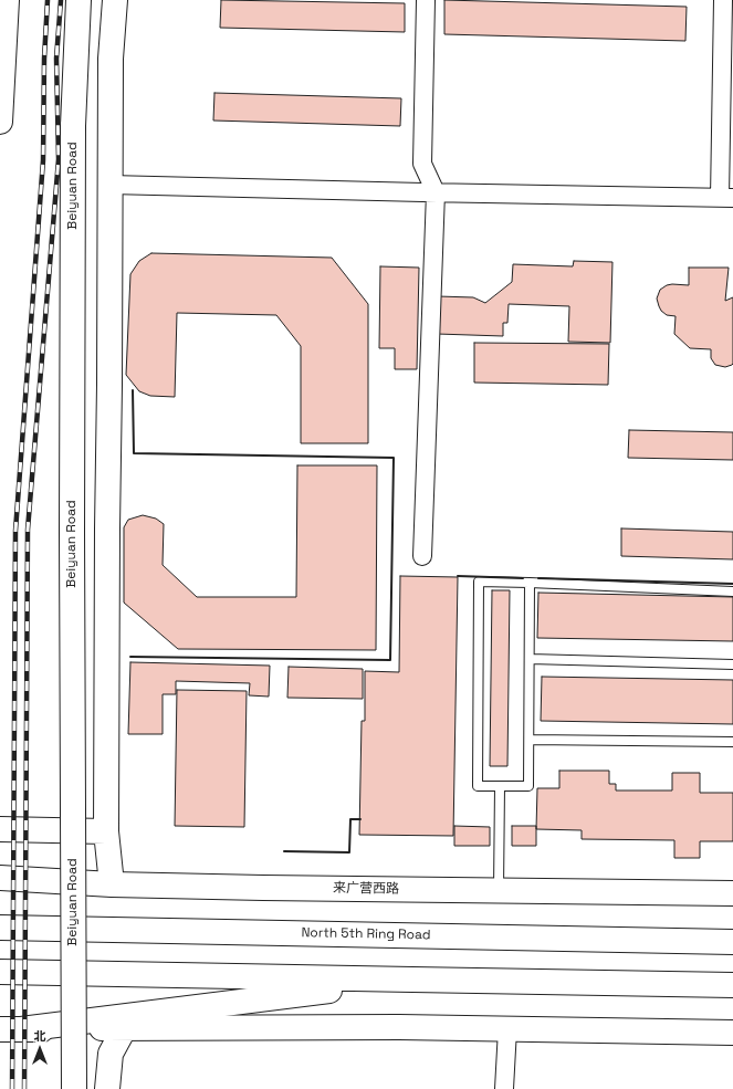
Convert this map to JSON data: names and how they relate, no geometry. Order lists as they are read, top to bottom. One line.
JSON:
{"streets":{"main road":["Beiyuan Road","来广营西路","North 5th Ring Road"]},"north":"top"}
